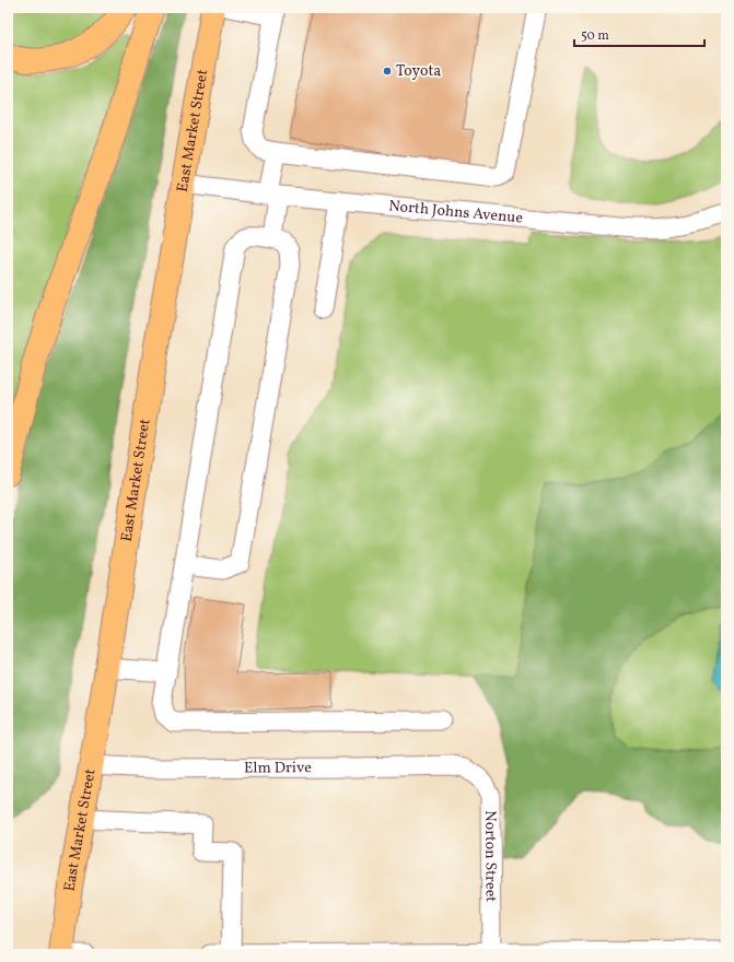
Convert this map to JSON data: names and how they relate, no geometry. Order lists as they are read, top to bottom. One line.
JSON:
{"streets":{"main road":["East Market Street"],"street":["North Johns Avenue","Elm Drive","Norton Street"]},"crossings":[["East Market Street","North Johns Avenue"],["East Market Street","Elm Drive"],["Elm Drive","Norton Street"]],"places":["Toyota"],"scale_bar":"50 m"}
